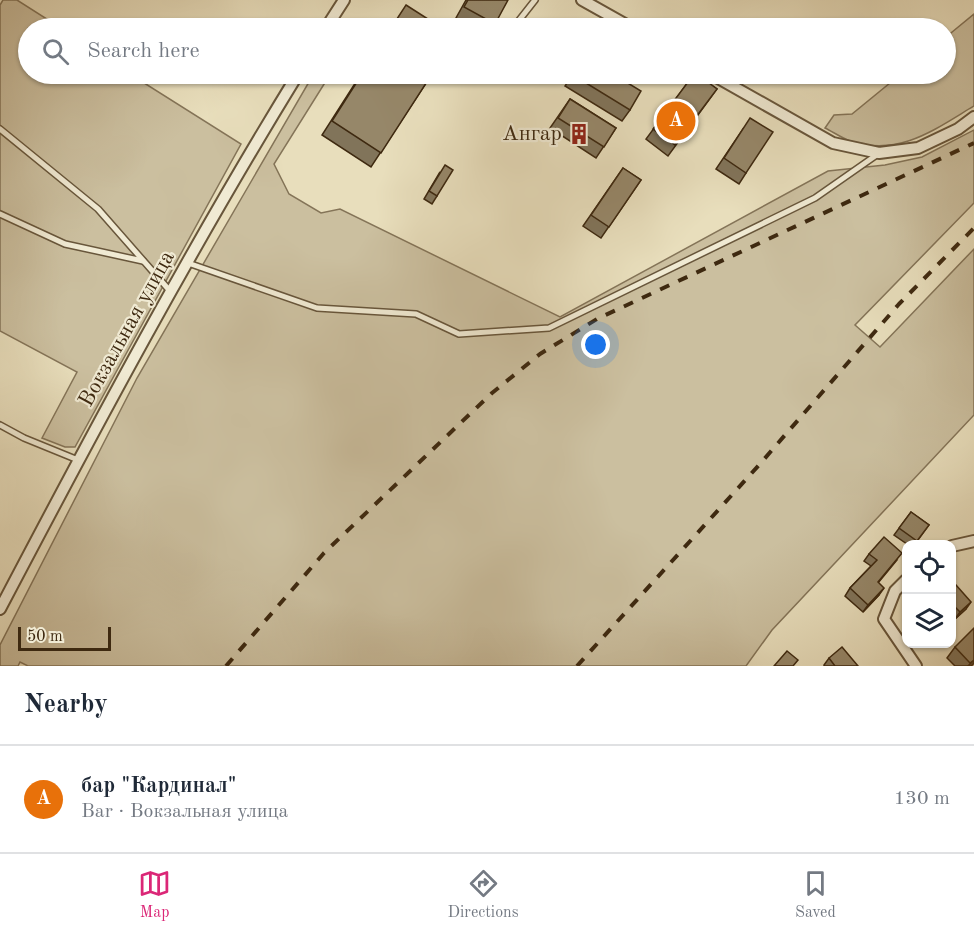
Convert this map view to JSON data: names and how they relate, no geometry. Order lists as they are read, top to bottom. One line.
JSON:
{"streets":{"street":["Вокзальная улица"]},"places":{"building":["Ангар"]},"scale_bar":"50 m","page":{"search":"Search here","pins":"A","scale":"50 m","heading":"Nearby","list":[{"mark":"A","name":"бар \"Кардинал\"","note":"Bar · Вокзальная улица","value":"130 m"}],"nav":["Map","Directions","Saved"]}}
